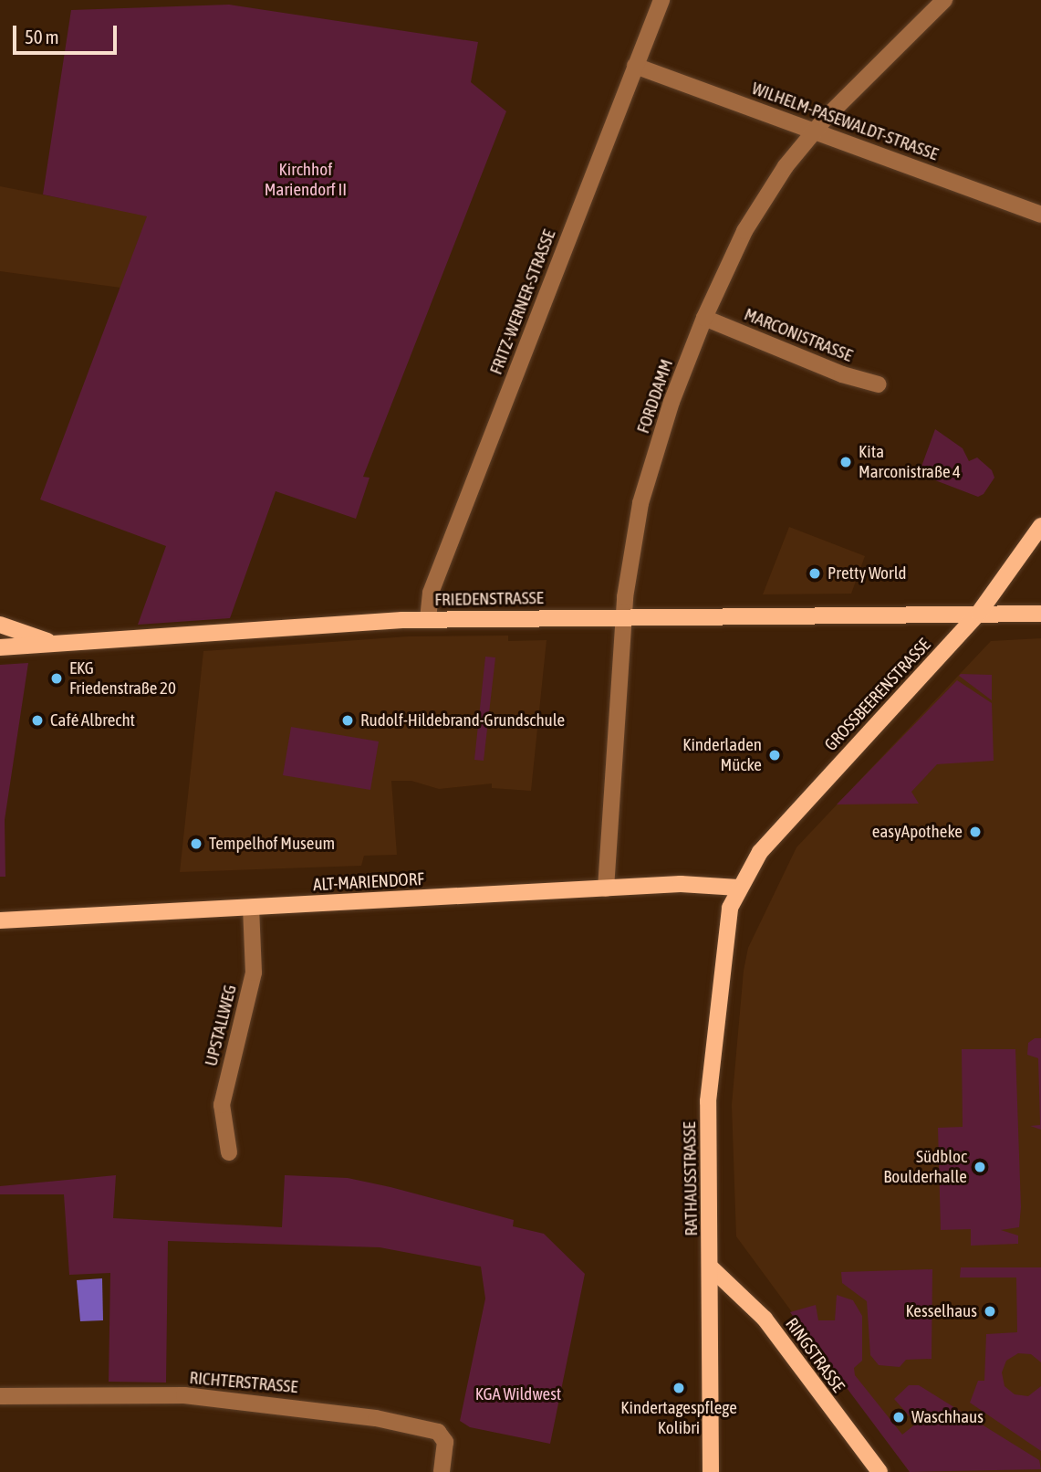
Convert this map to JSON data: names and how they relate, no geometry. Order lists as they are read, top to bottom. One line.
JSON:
{"streets":{"main road":["FRIEDENSTRASSE","GROSSBEERENSTRASSE","ALT-MARIENDORF","RATHAUSSTRASSE","RINGSTRASSE"],"street":["WILHELM-PASEWALDT-STRASSE","FRITZ-WERNER-STRASSE","MARCONISTRASSE","FORDDAMM","UPSTALLWEG","RICHTERSTRASSE"]},"crossings":[["WILHELM-PASEWALDT-STRASSE","FRITZ-WERNER-STRASSE"],["WILHELM-PASEWALDT-STRASSE","FORDDAMM"],["FRITZ-WERNER-STRASSE","FRIEDENSTRASSE"],["MARCONISTRASSE","FORDDAMM"],["FORDDAMM","FRIEDENSTRASSE"],["FORDDAMM","ALT-MARIENDORF"],["FRIEDENSTRASSE","GROSSBEERENSTRASSE"],["GROSSBEERENSTRASSE","ALT-MARIENDORF"],["GROSSBEERENSTRASSE","RATHAUSSTRASSE"],["ALT-MARIENDORF","UPSTALLWEG"],["ALT-MARIENDORF","RATHAUSSTRASSE"],["RATHAUSSTRASSE","RINGSTRASSE"]],"parks":["Kirchhof Mariendorf II","KGA Wildwest"],"places":["Kita Marconistraße 4","Pretty World","EKG Friedenstraße 20","Café Albrecht","Rudolf-Hildebrand-Grundschule","Kinderladen Mücke","easyApotheke","Tempelhof Museum","Südbloc Boulderhalle","Kesselhaus","Kindertagespflege Kolibri","Waschhaus"],"scale_bar":"50 m"}
